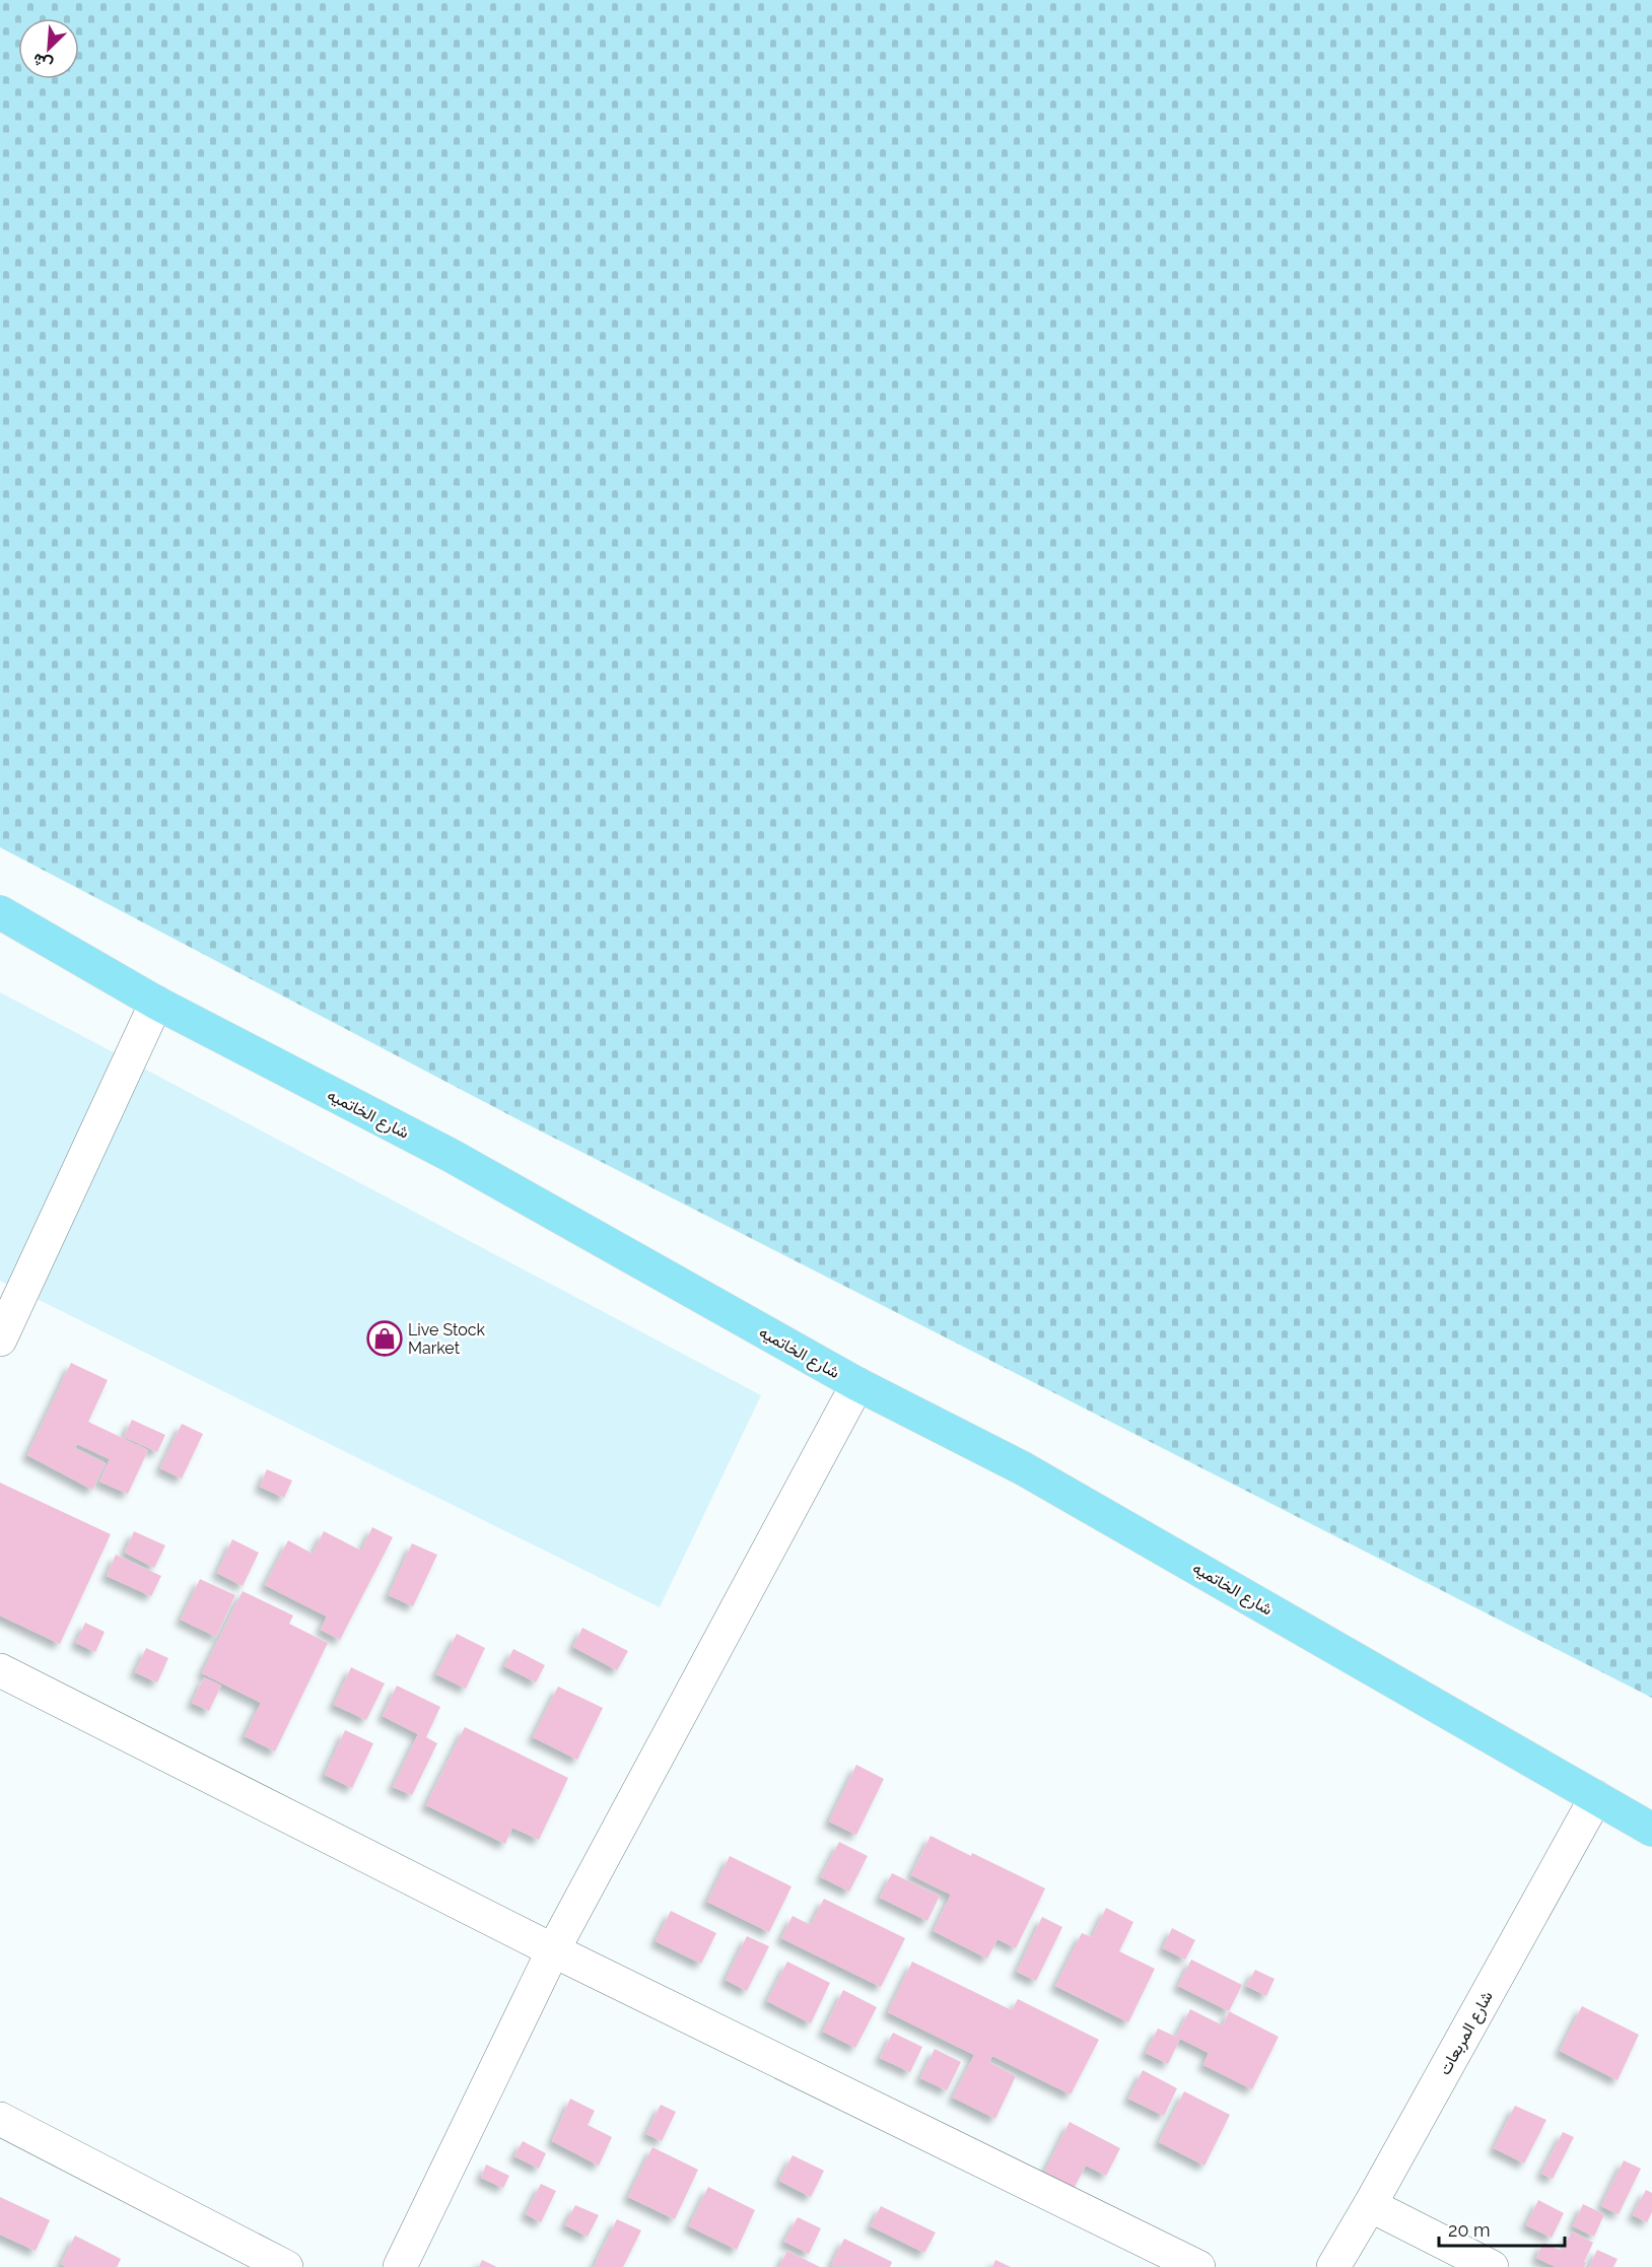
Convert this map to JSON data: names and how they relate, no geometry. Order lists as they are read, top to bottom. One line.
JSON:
{"streets":{"main road":["شارع الخاتميه"],"street":["شارع المربعات"]},"crossings":[["شارع الخاتميه","شارع المربعات"]],"places":{"shop":["Live Stock Market"]},"scale_bar":"20 m","north":"bottom left"}
